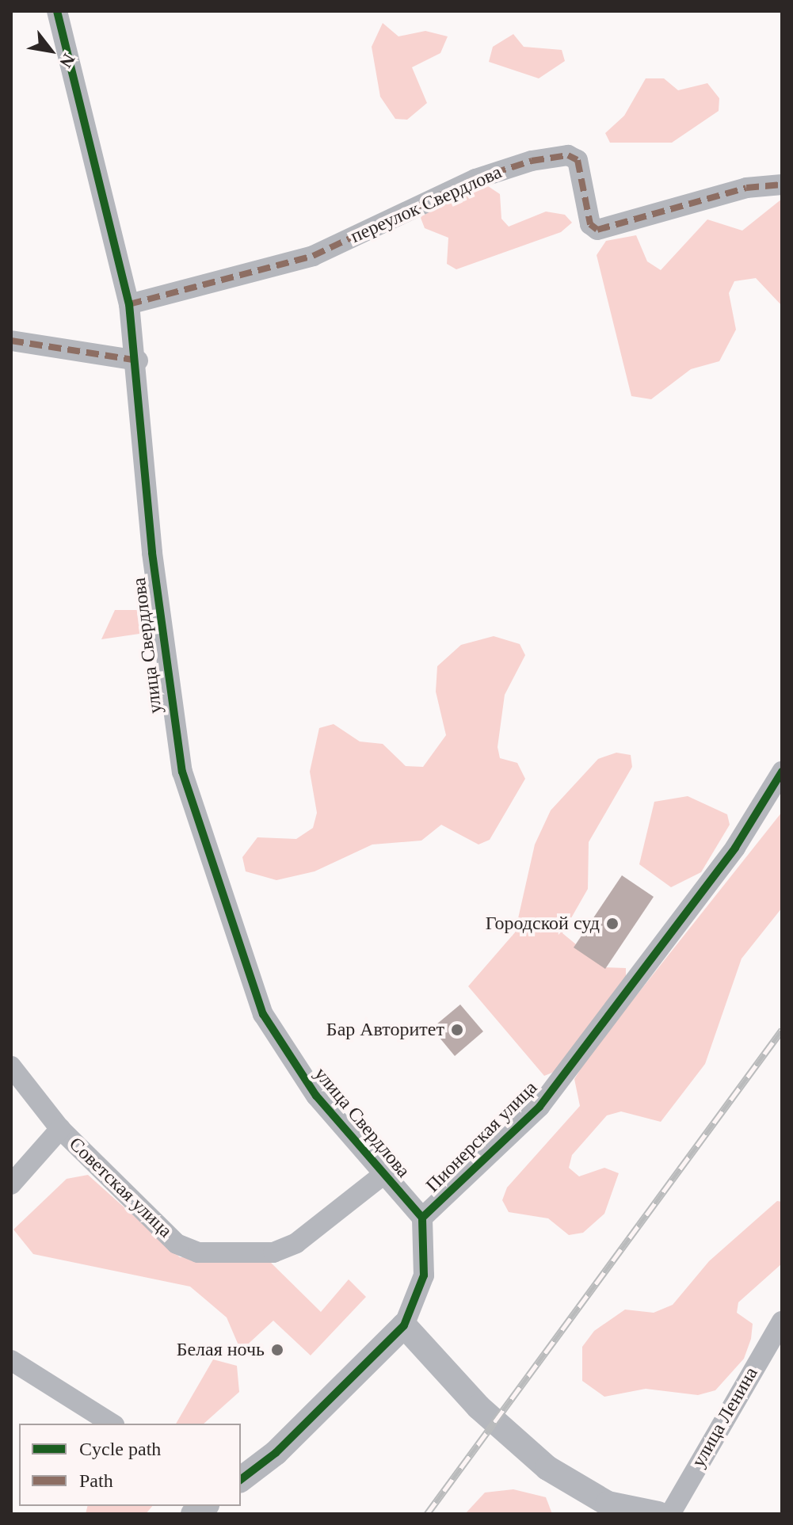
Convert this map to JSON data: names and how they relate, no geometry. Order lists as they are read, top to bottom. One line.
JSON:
{"streets":{"street":["переулок Свердлова","улица Свердлова","Пионерская улица","Советская улица","улица Ленина"]},"crossings":[["переулок Свердлова","улица Свердлова"],["улица Свердлова","Пионерская улица"],["улица Свердлова","Советская улица"]],"places":["Городской суд","Бар Авторитет","Белая ночь"],"legend":["Cycle path","Path"],"north":"bottom right"}
